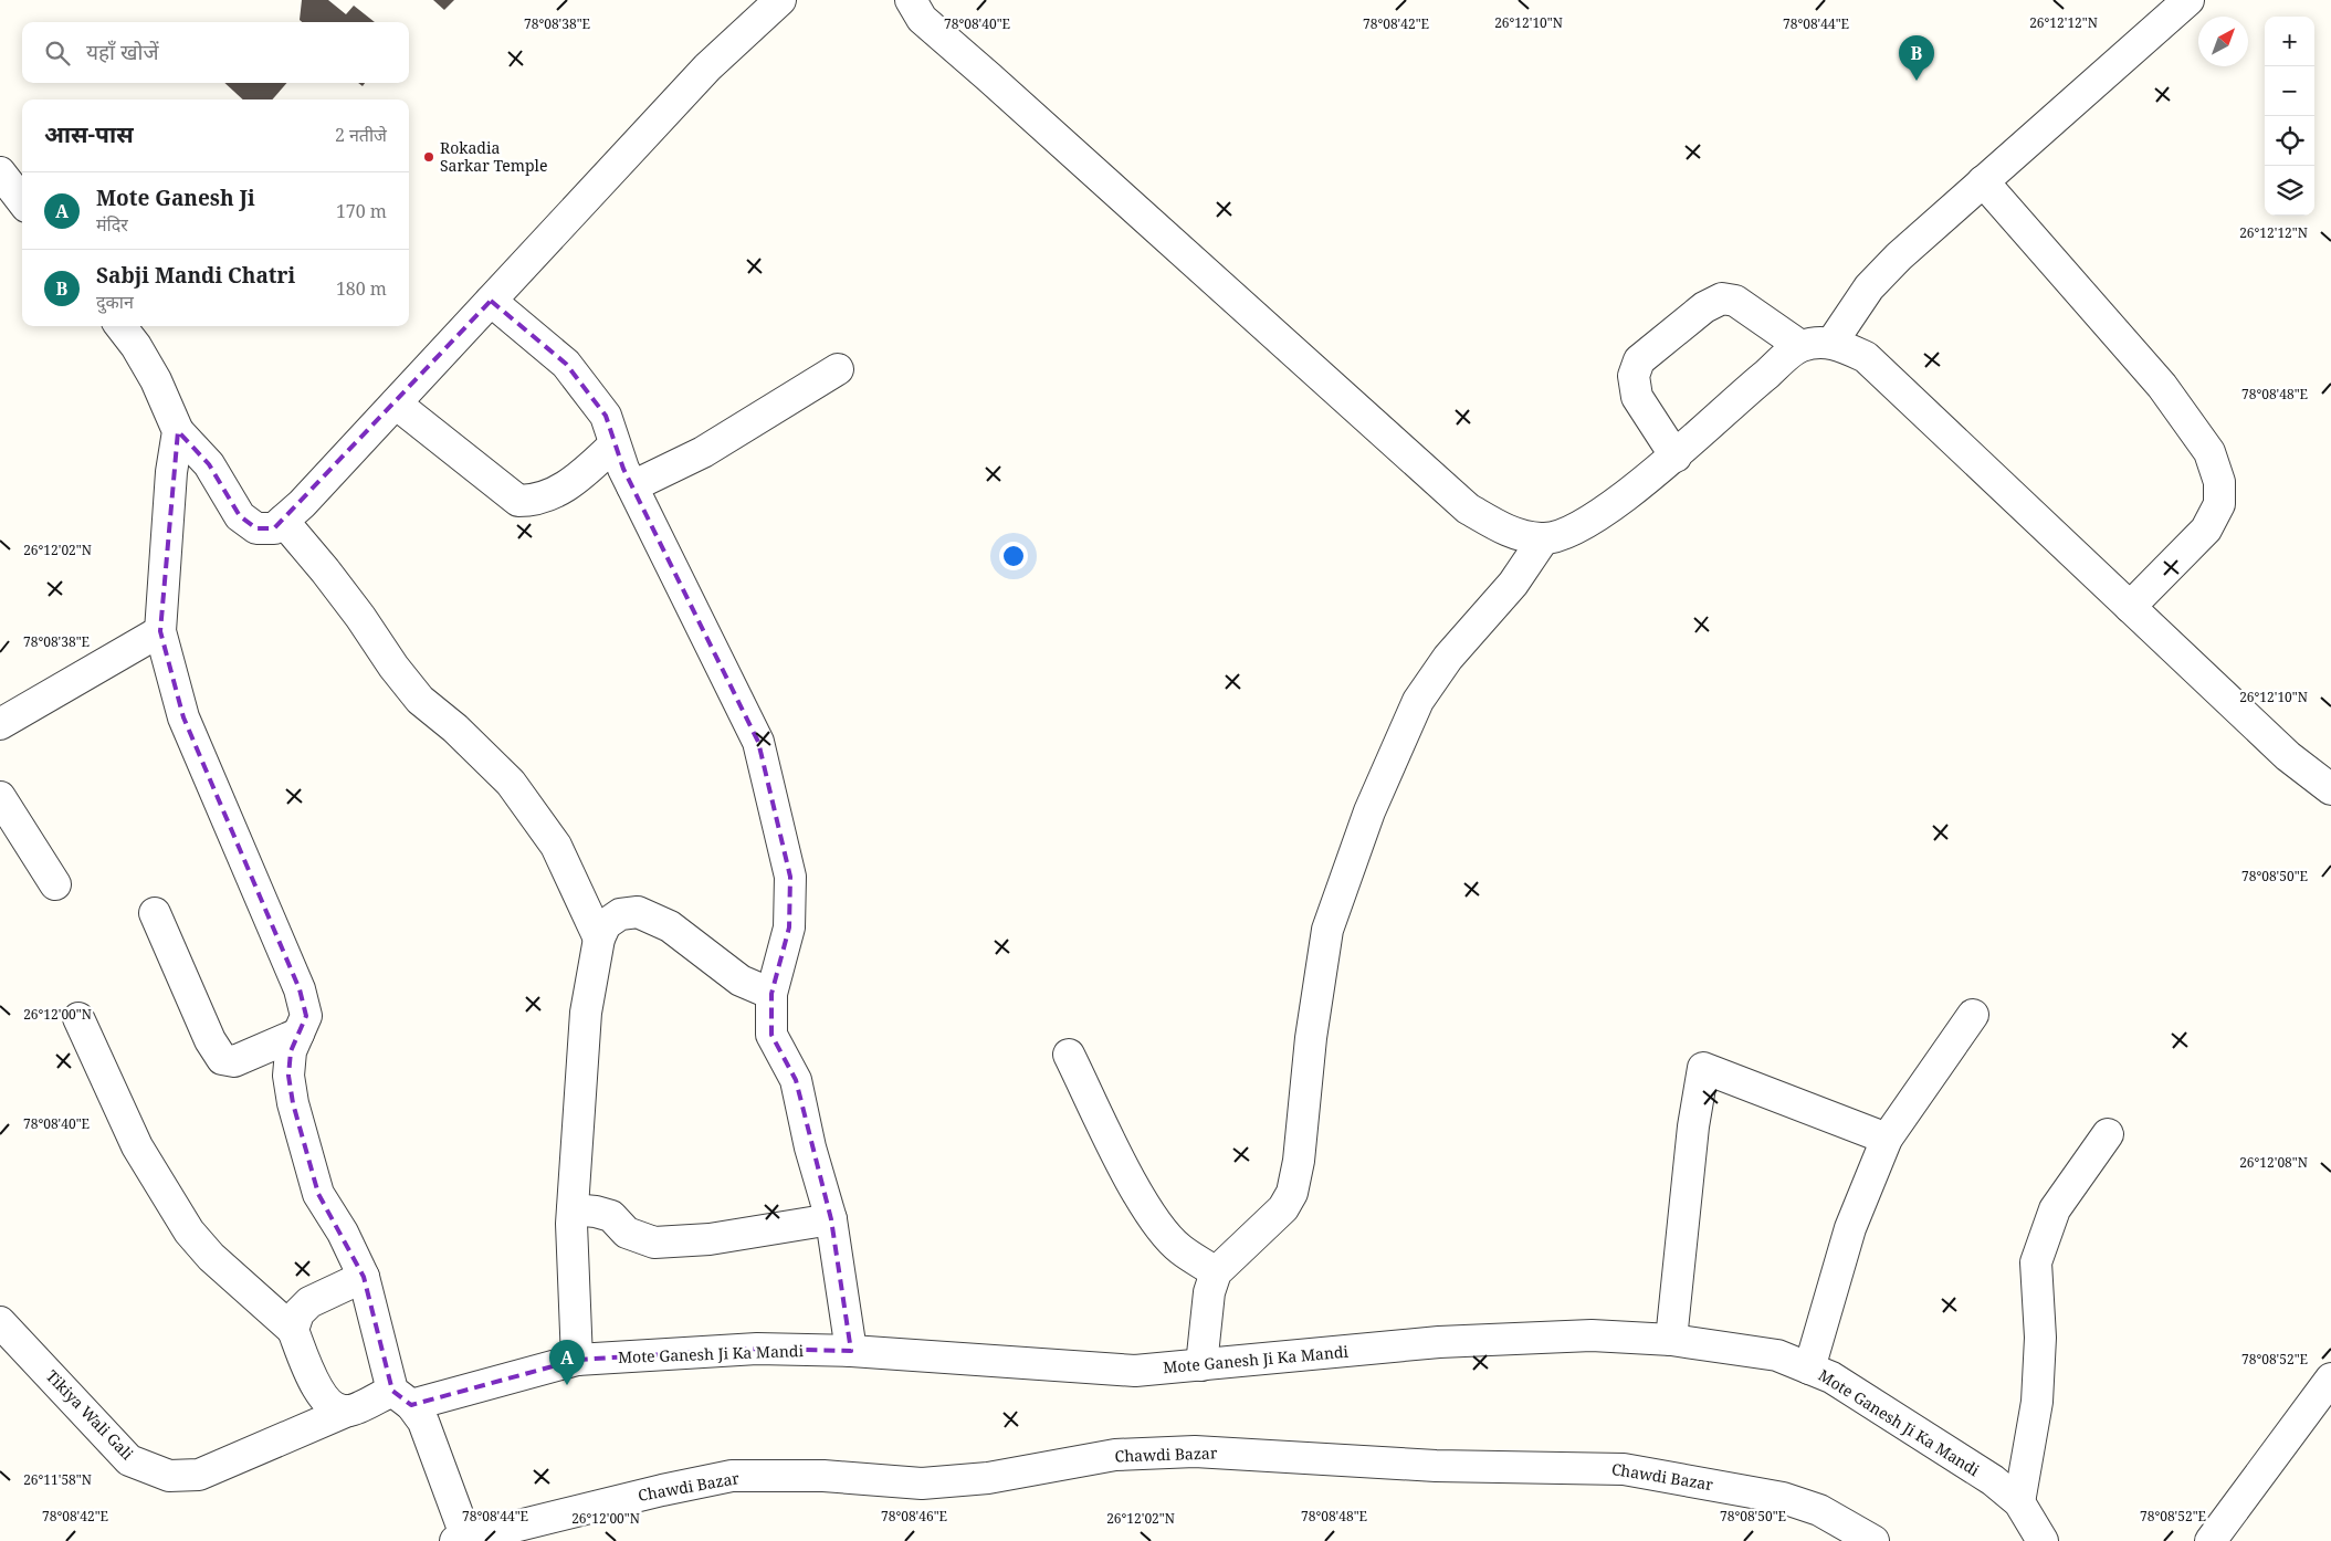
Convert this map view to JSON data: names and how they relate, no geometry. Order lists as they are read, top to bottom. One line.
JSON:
{"streets":{"street":["Mote Ganesh Ji Ka Mandi","Tikiya Wali Gali","Chawdi Bazar"]},"crossings":[["Mote Ganesh Ji Ka Mandi","Tikiya Wali Gali"]],"places":["Rokadia Sarkar Temple"],"north":"top right","page":{"map_buttons":["+","−"],"search":"यहाँ खोजें","pins":["B","A"],"heading":["आस-पास","2 नतीजे"],"list":[{"mark":"A","name":"Mote Ganesh Ji","note":"मंदिर","value":"170 m"},{"mark":"B","name":"Sabji Mandi Chatri","note":"दुकान","value":"180 m"}]},"coordinates":["26°12'10\"N","26°12'12\"N","78°08'38\"E","78°08'40\"E","78°08'42\"E","78°08'44\"E","78°08'48\"E","26°12'02\"N","78°08'50\"E","26°12'00\"N","26°12'08\"N","78°08'52\"E","26°11'58\"N","78°08'46\"E"]}
